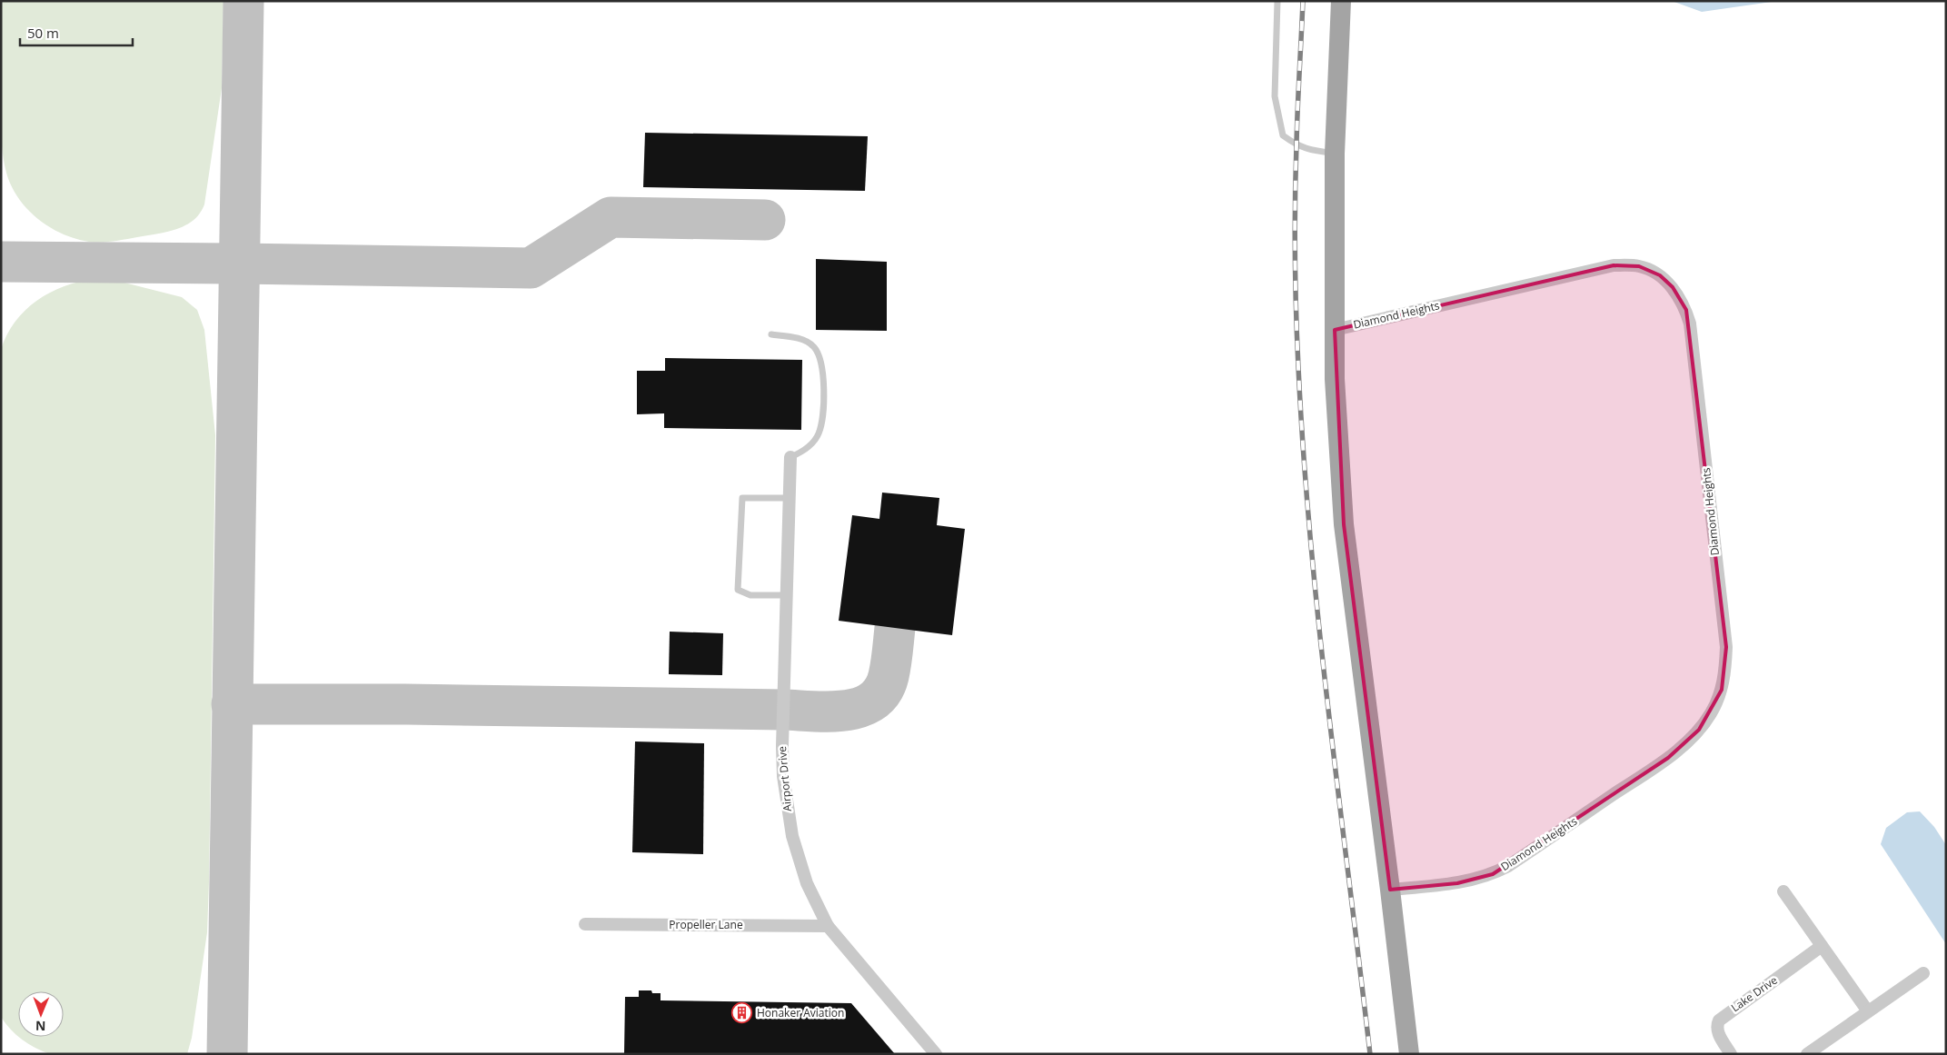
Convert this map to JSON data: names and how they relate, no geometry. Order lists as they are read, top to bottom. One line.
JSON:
{"streets":{"street":["Diamond Heights","Airport Drive","Propeller Lane","Lake Drive"]},"crossings":[["Airport Drive","Propeller Lane"]],"places":{"building":["Honaker Aviation"]},"scale_bar":"50 m","north":"bottom"}
